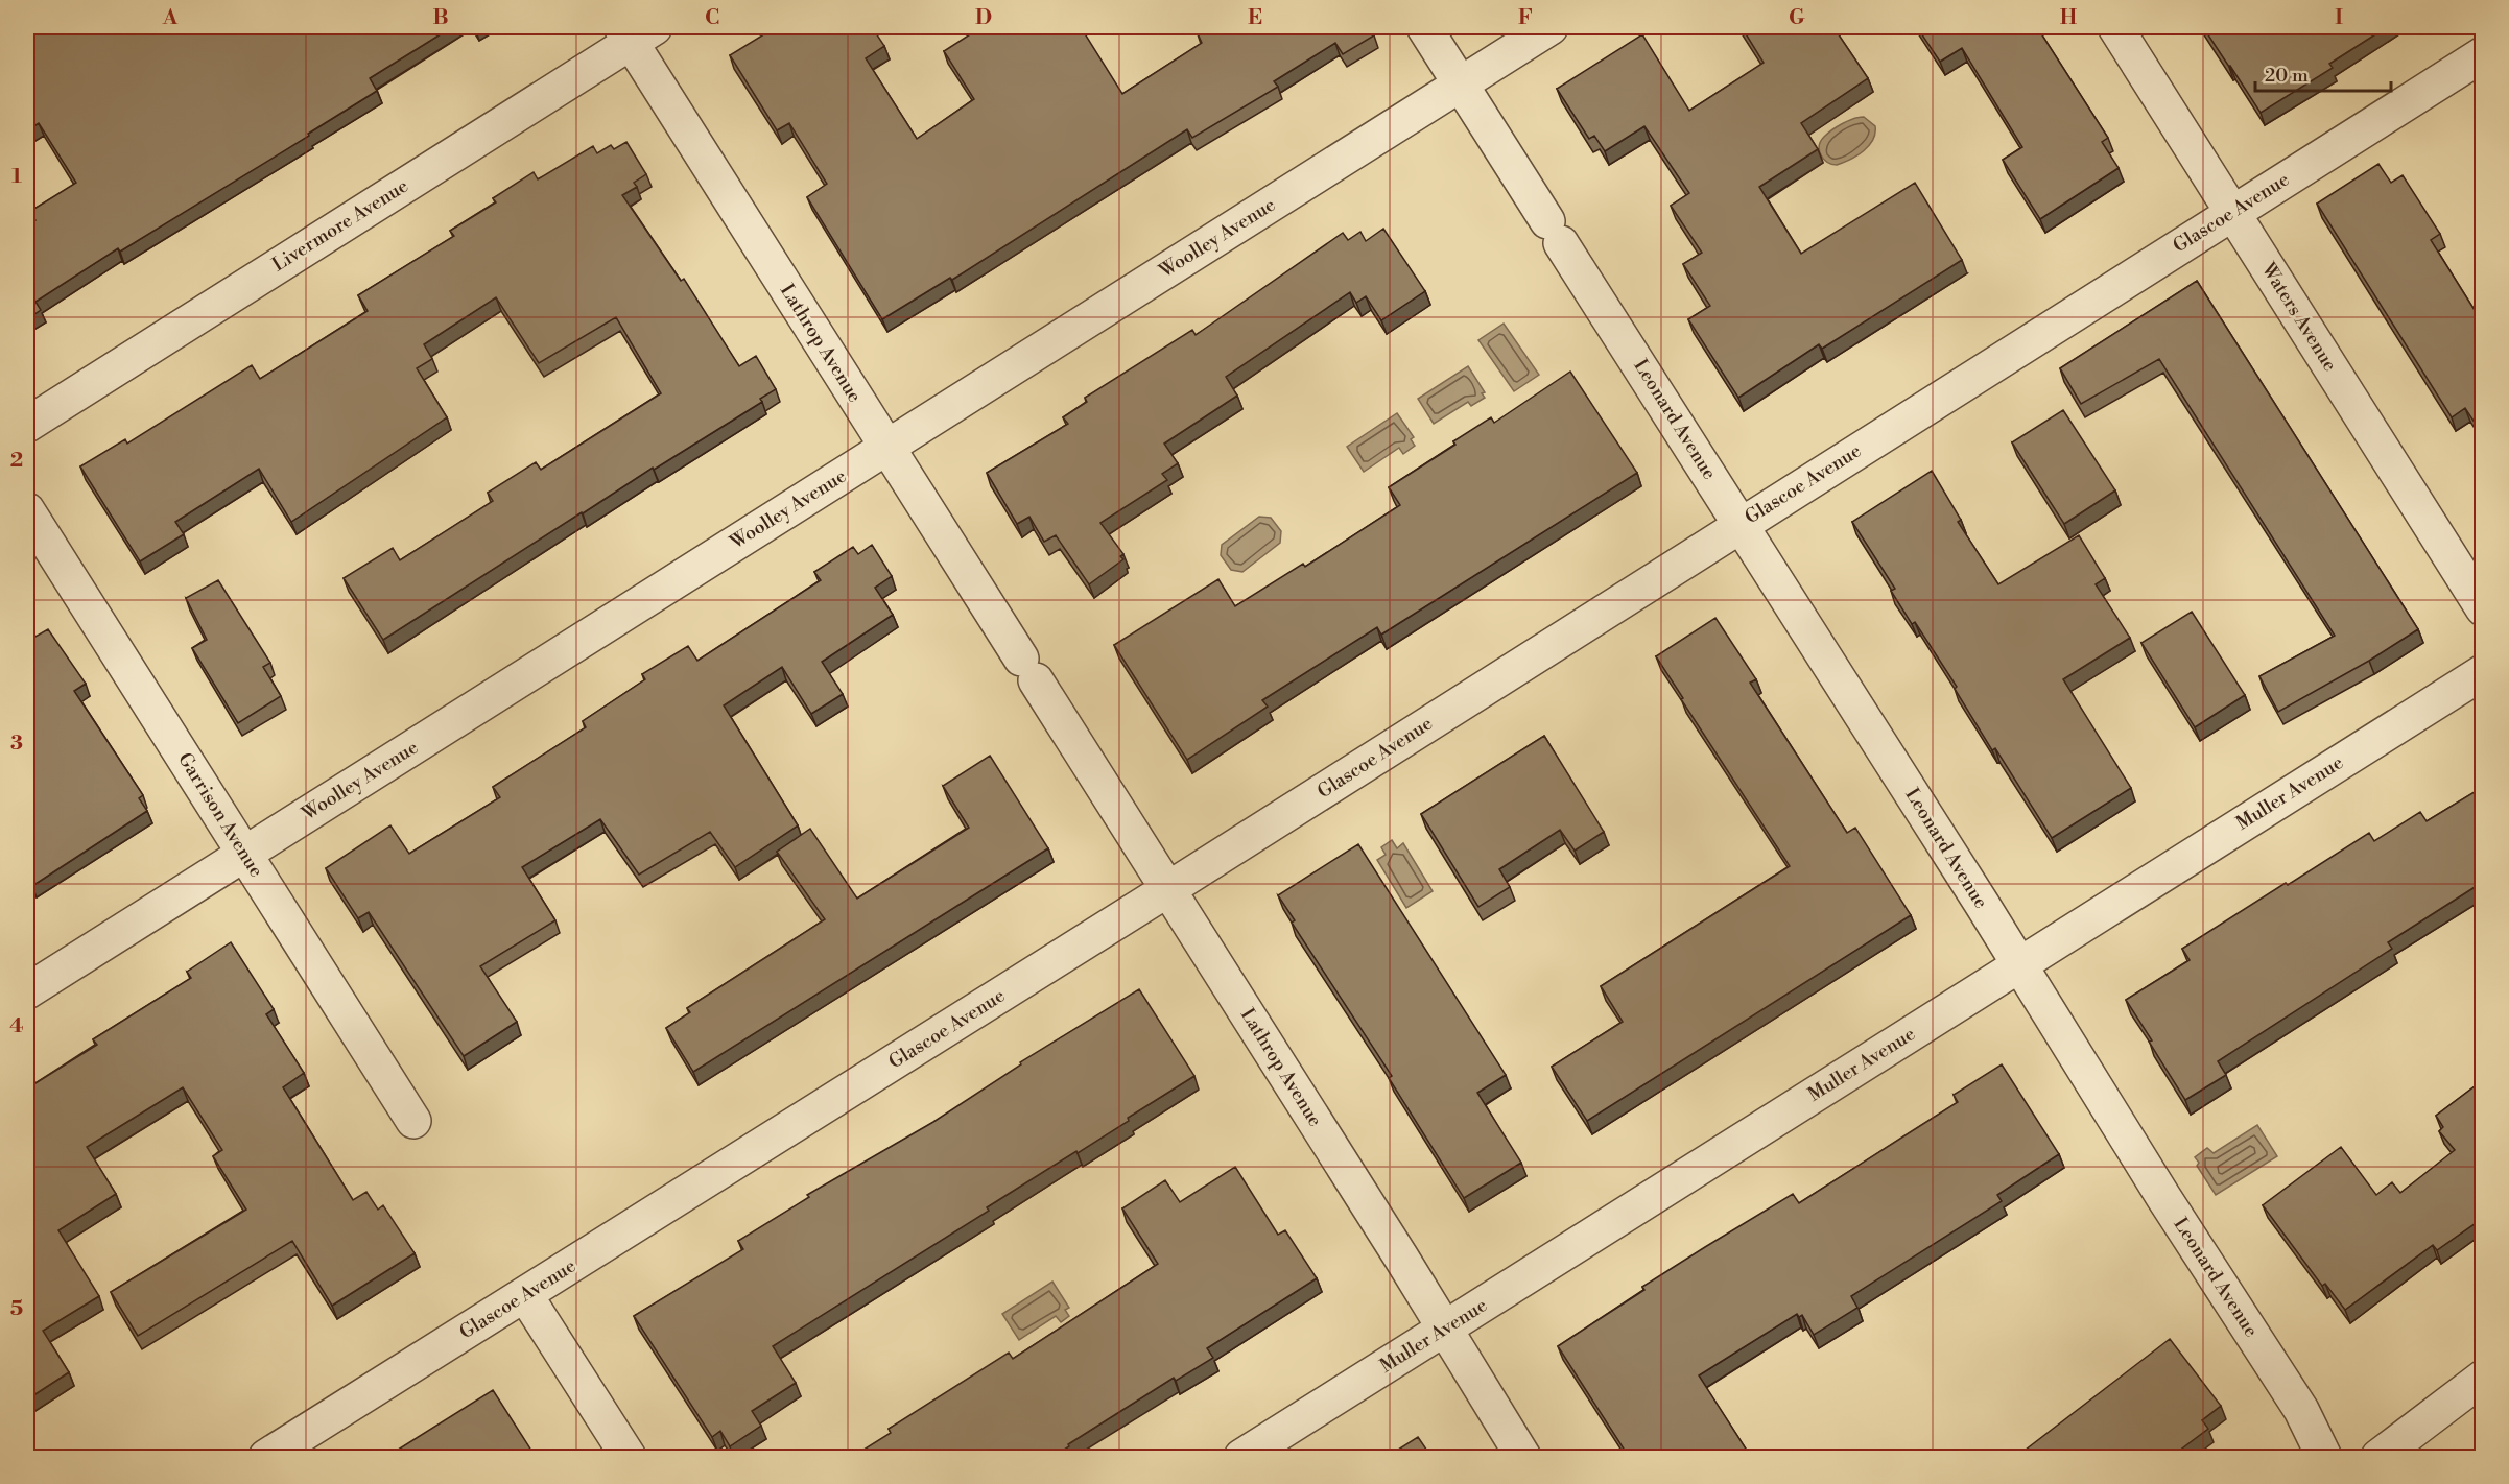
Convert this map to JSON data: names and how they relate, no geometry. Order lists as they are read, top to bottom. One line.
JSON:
{"streets":{"street":["Glascoe Avenue","Livermore Avenue","Woolley Avenue","Waters Avenue","Lathrop Avenue","Leonard Avenue","Muller Avenue","Garrison Avenue"]},"crossings":[["Glascoe Avenue","Waters Avenue"],["Glascoe Avenue","Lathrop Avenue"],["Glascoe Avenue","Leonard Avenue"],["Livermore Avenue","Lathrop Avenue"],["Woolley Avenue","Lathrop Avenue"],["Woolley Avenue","Leonard Avenue"],["Woolley Avenue","Garrison Avenue"],["Lathrop Avenue","Muller Avenue"],["Leonard Avenue","Muller Avenue"]],"scale_bar":"20 m","grid":{"columns":["A","B","C","D","E","F","G","H","I"],"rows":["1","2","3","4","5"]}}
